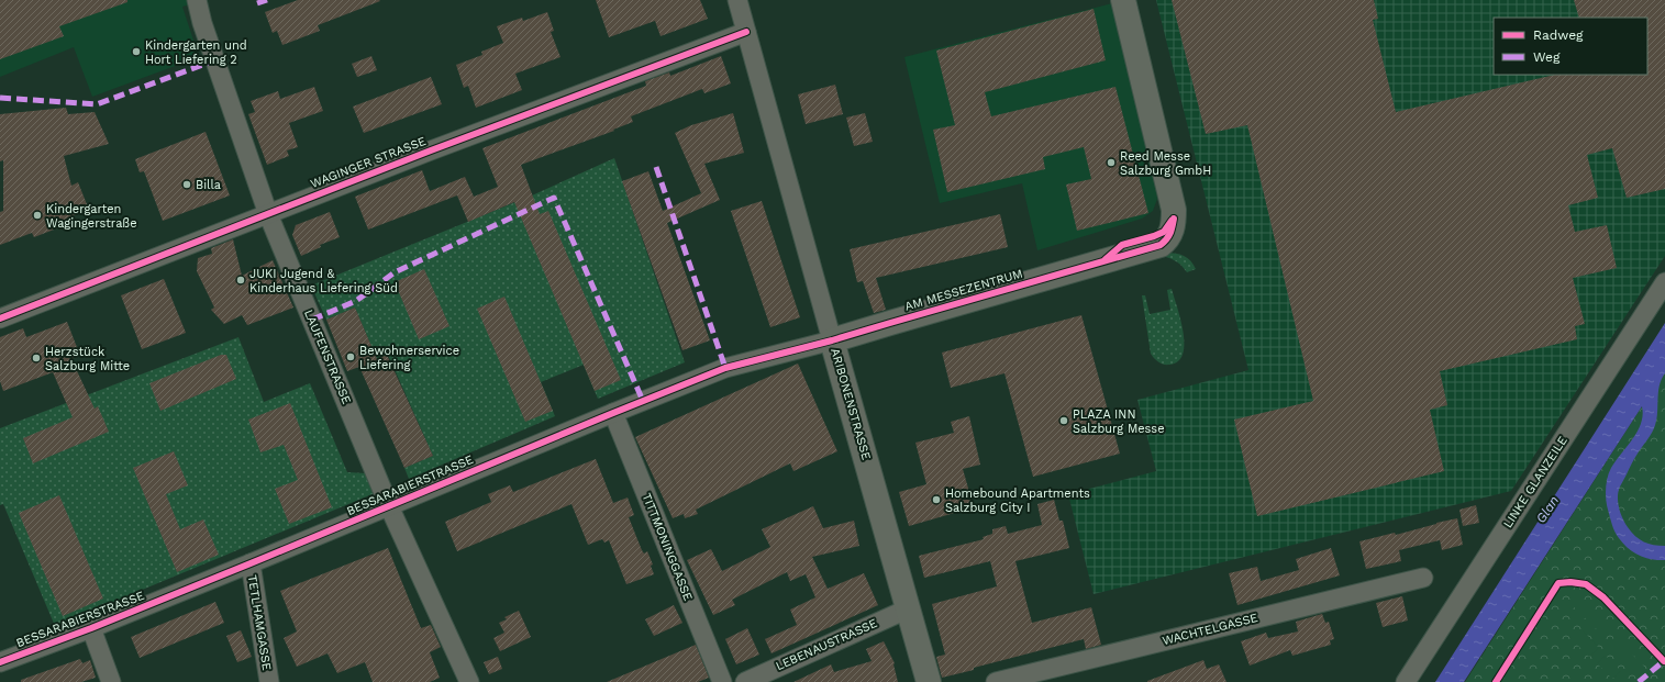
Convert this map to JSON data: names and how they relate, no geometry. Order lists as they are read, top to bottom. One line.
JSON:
{"streets":{"street":["WAGINGER STRASSE","AM MESSEZENTRUM","LAUFENSTRASSE","ARIBONENSTRASSE","LINKE GLANZEILE","BESSARABIERSTRASSE","TITTMONINGGASSE","TETLHAMGASSE","WACHTELGASSE","LEBENAUSTRASSE"]},"crossings":[["WAGINGER STRASSE","LAUFENSTRASSE"],["WAGINGER STRASSE","ARIBONENSTRASSE"],["AM MESSEZENTRUM","ARIBONENSTRASSE"],["AM MESSEZENTRUM","BESSARABIERSTRASSE"],["LAUFENSTRASSE","BESSARABIERSTRASSE"],["ARIBONENSTRASSE","BESSARABIERSTRASSE"],["ARIBONENSTRASSE","LEBENAUSTRASSE"],["BESSARABIERSTRASSE","TITTMONINGGASSE"],["BESSARABIERSTRASSE","TETLHAMGASSE"]],"water":["Glan"],"places":["Kindergarten und Hort Liefering 2","Reed Messe Salzburg GmbH","Billa","Kindergarten Wagingerstraße","JUKI Jugend & Kinderhaus Liefering Süd","Bewohnerservice Liefering","Herzstück Salzburg Mitte","PLAZA INN Salzburg Messe","Homebound Apartments Salzburg City I"],"legend":["Radweg","Weg"]}
